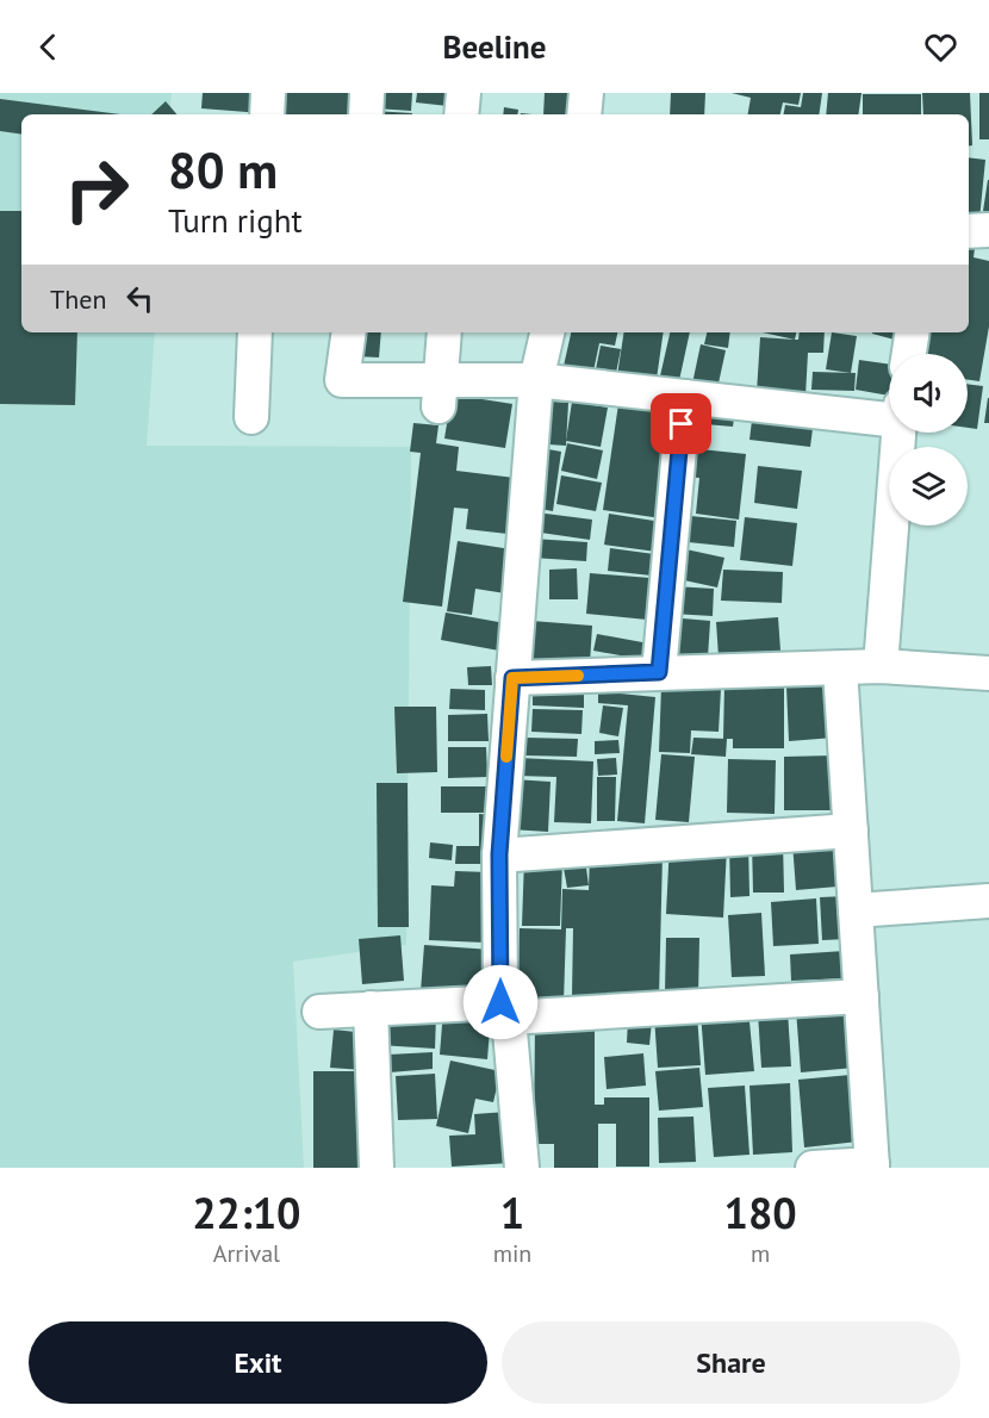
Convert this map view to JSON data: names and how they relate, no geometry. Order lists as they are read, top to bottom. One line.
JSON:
{"page":{"header":"Beeline","turn":["80 m","Turn right"],"then":"Then","eta":["22:10","Arrival","1","min","180","m"],"buttons":["Exit","Share"]}}
